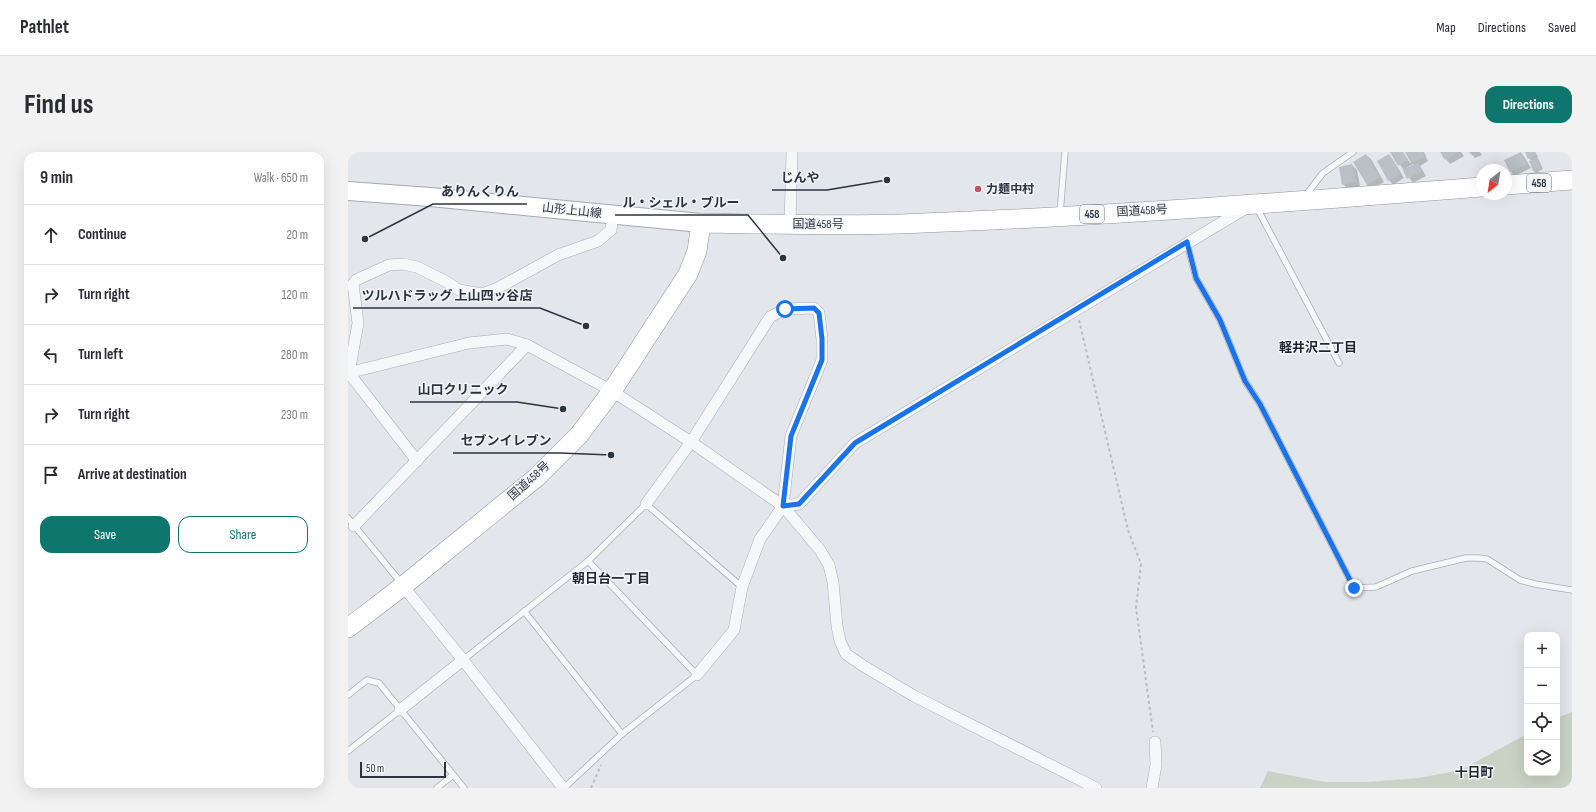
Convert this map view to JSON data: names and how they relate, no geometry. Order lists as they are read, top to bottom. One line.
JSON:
{"streets":{"highway":["458","国道458号"],"main road":["山形上山線"]},"crossings":[["山形上山線","国道458号"]],"districts":["軽井沢二丁目","朝日台一丁目","十日町"],"places":["じんや","力麺中村","ありんくりん","ル・シェル・ブルー","ツルハドラッグ 上山四ッ谷店","山口クリニック","セブンイレブン"],"scale_bar":"50 m","north":"bottom left","page":{"header":"Pathlet","nav":["Map","Directions","Saved"],"buttons":["Directions",["Save","Share"]],"title":"Find us","heading":["9 min","Walk · 650 m"],"list":[["Continue","20 m"],["Turn right","120 m"],["Turn left","280 m"],["Turn right","230 m"],"Arrive at destination"],"map_buttons":["+","−"],"scale":"50 m"}}
